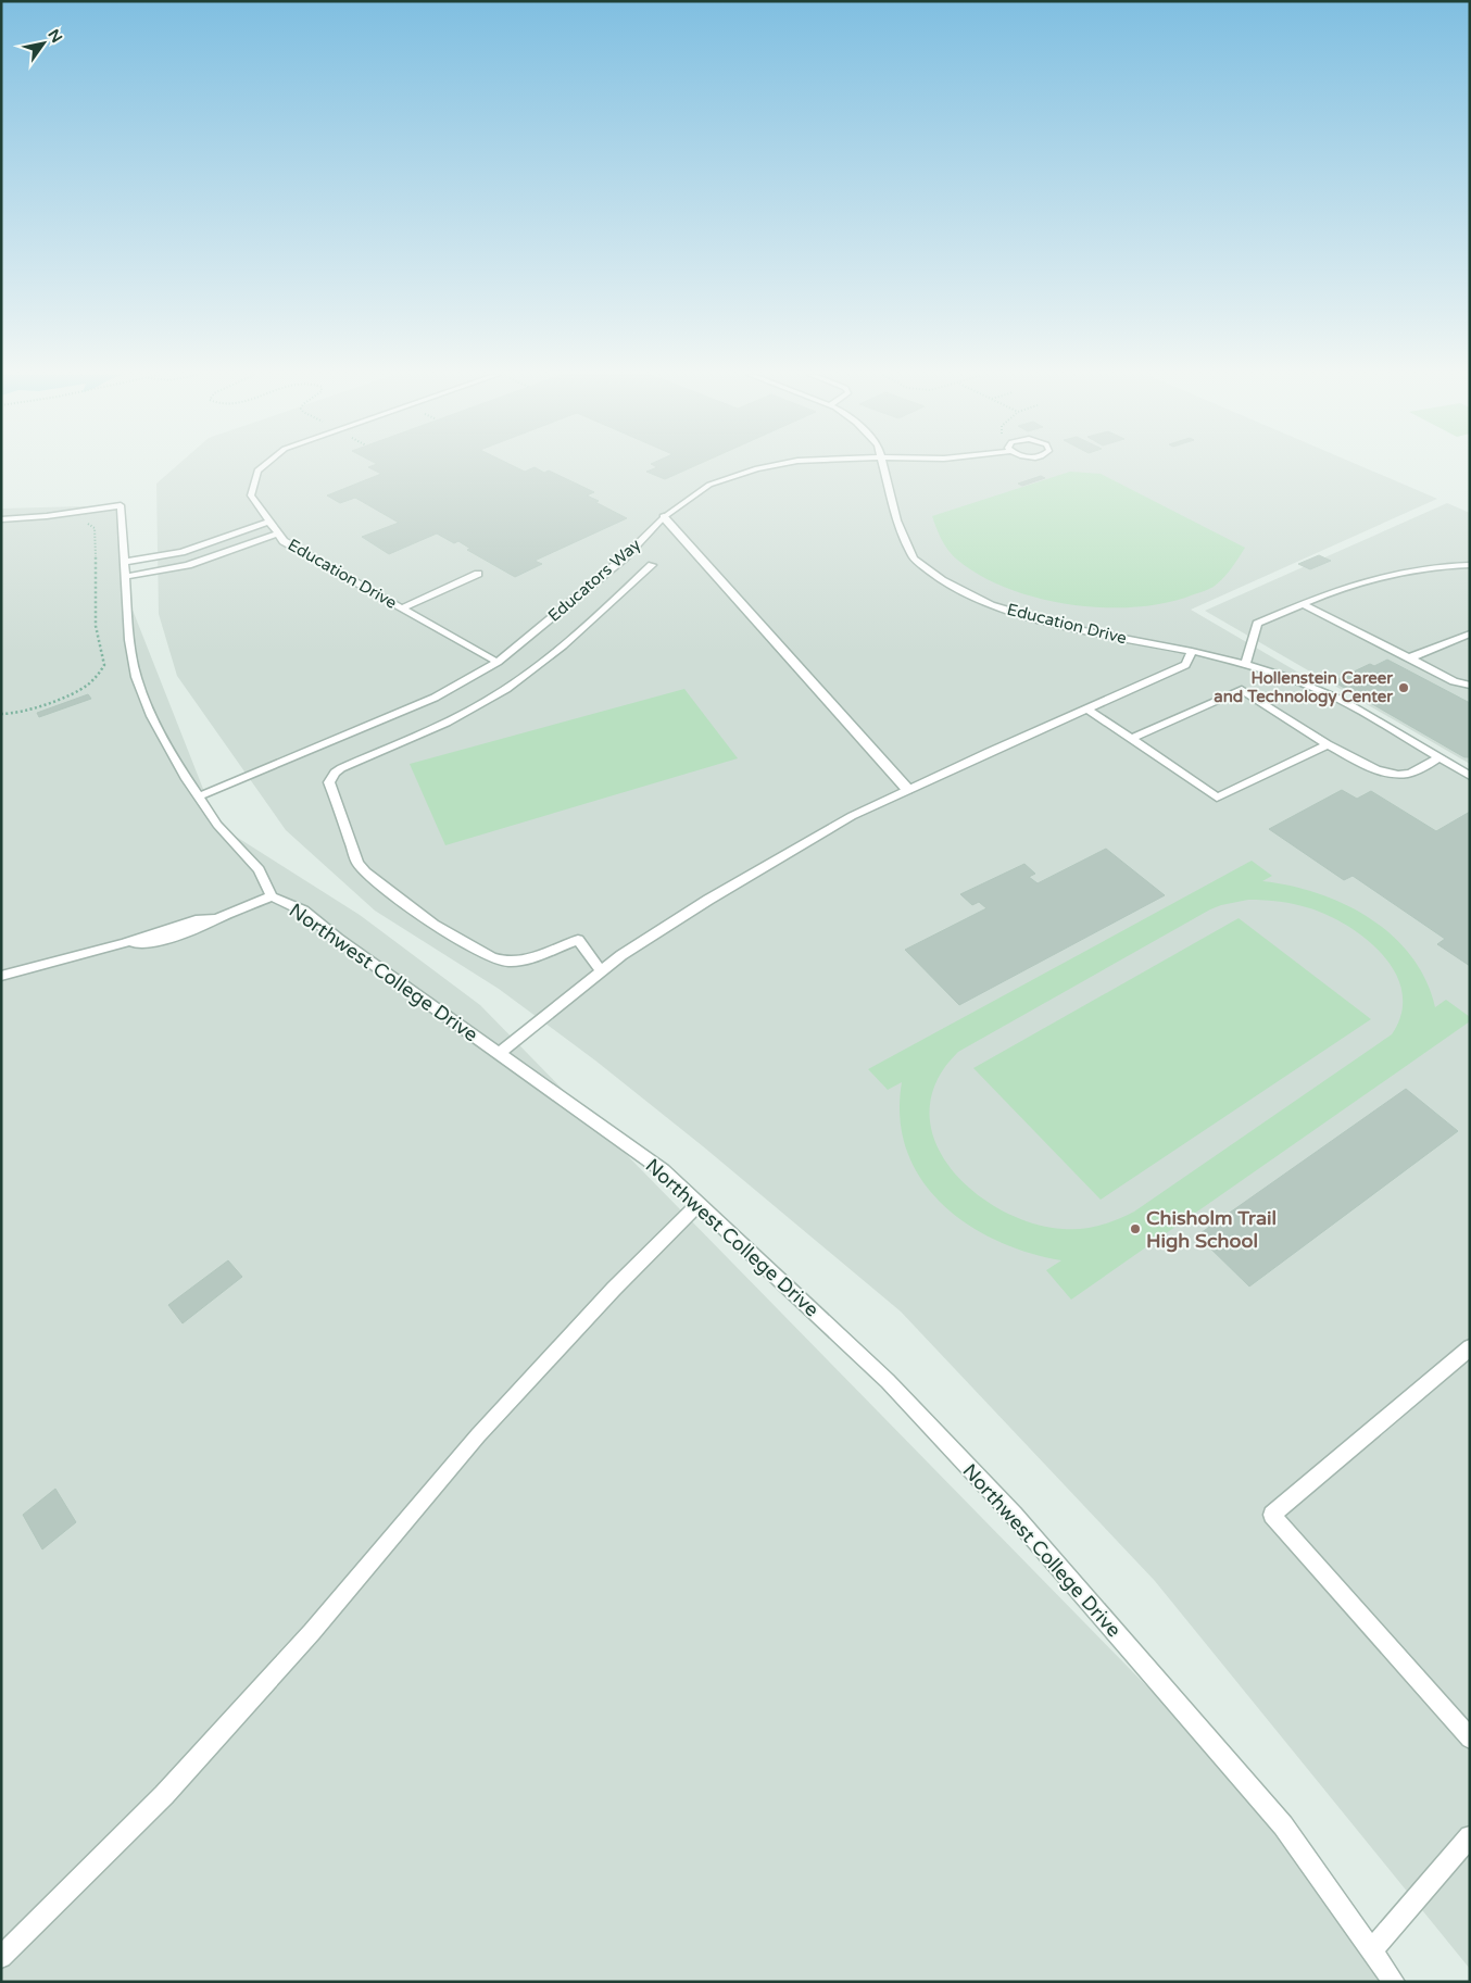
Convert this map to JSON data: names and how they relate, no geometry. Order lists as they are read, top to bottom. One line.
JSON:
{"streets":{"lane":["Education Drive","Educators Way","Northwest College Drive"]},"crossings":[["Education Drive","Educators Way"],["Educators Way","Northwest College Drive"]],"places":["Hollenstein Career and Technology Center","Chisholm Trail High School"],"north":"top right"}
